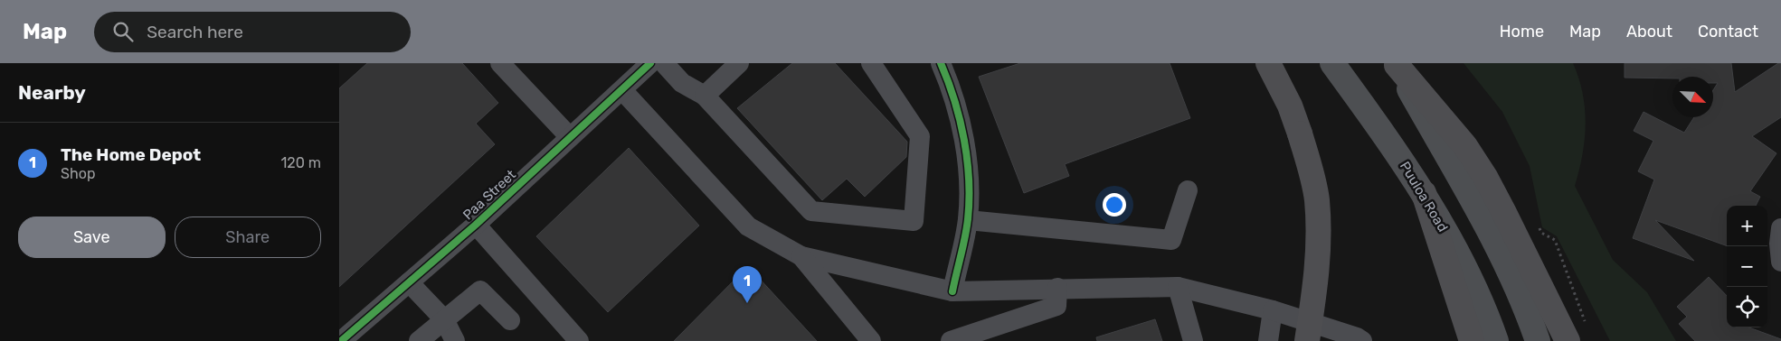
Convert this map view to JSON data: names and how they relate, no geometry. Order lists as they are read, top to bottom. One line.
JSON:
{"streets":{"main road":["Puuloa Road"],"street":["Paa Street"]},"north":"bottom right","page":{"header":"Map","search":"Search here","nav":["Home","Map","About","Contact"],"heading":"Nearby","list":[{"mark":"1","name":"The Home Depot","note":"Shop","value":"120 m"}],"buttons":["Save","Share"],"map_buttons":["+","−"],"pins":"1"}}
